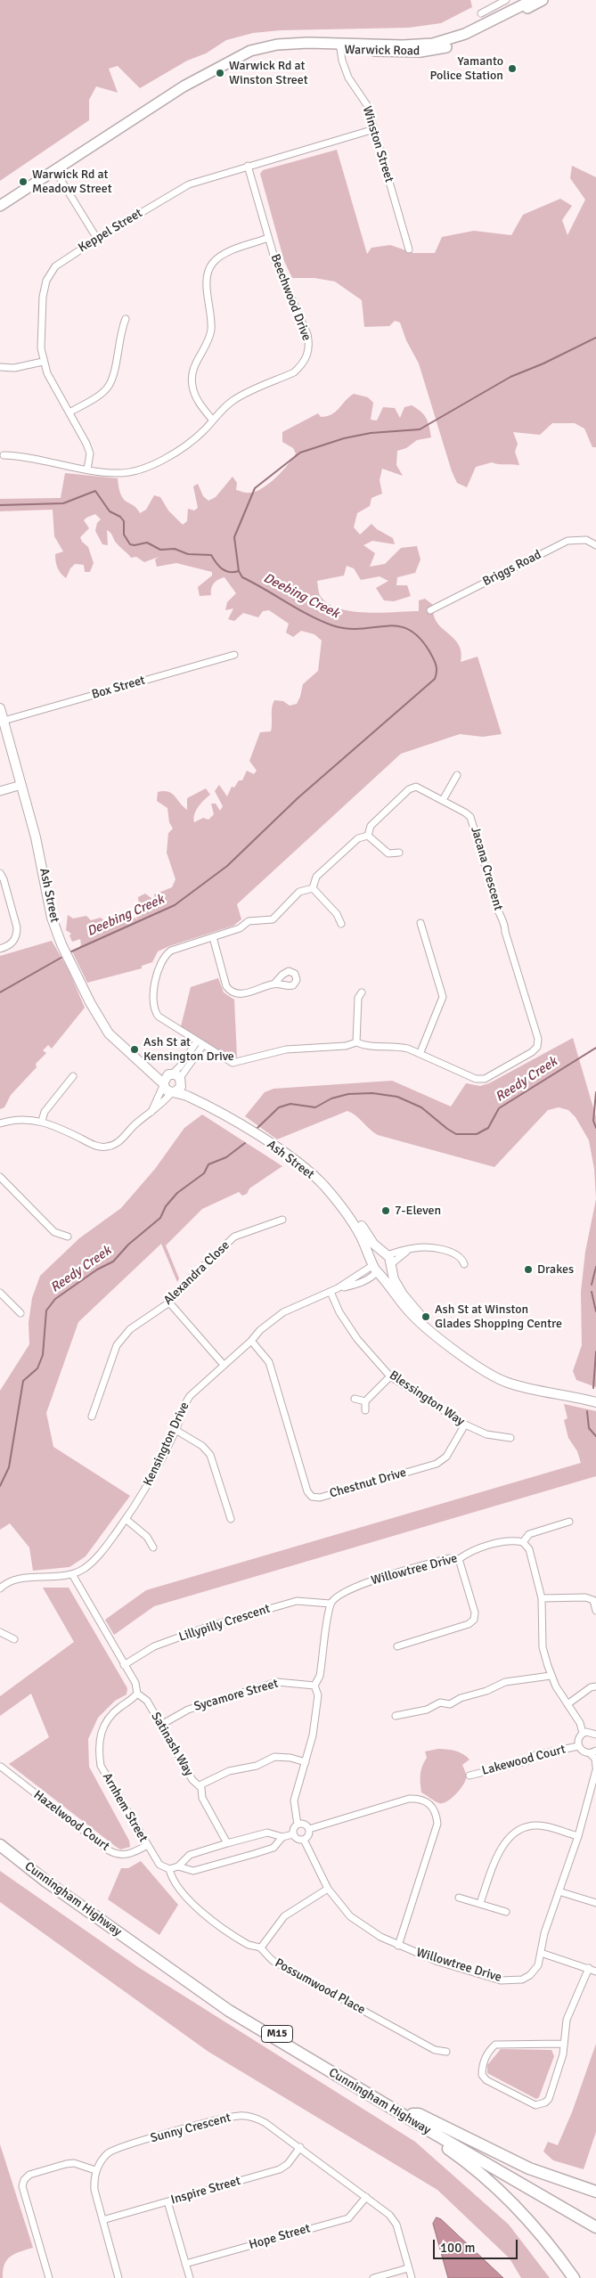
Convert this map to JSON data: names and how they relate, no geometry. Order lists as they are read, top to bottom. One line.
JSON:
{"streets":{"highway":["Cunningham Highway","M15"],"main road":["Warwick Road","Ash Street"],"street":["Winston Street","Keppel Street","Beechwood Drive","Briggs Road","Box Street","Jacana Crescent","Alexandra Close","Blessington Way","Kensington Drive","Chestnut Drive","Willowtree Drive","Lillypilly Crescent","Sycamore Street","Satinash Way","Lakewood Court","Arnhem Street","Hazelwood Court","Possumwood Place","Sunny Crescent","Inspire Street","Hope Street"]},"crossings":[["Warwick Road","Winston Street"],["Winston Street","Keppel Street"],["Keppel Street","Beechwood Drive"],["Box Street","Ash Street"],["Ash Street","Kensington Drive"],["Blessington Way","Kensington Drive"],["Blessington Way","Chestnut Drive"],["Kensington Drive","Chestnut Drive"],["Willowtree Drive","Lillypilly Crescent"],["Sycamore Street","Satinash Way"],["Satinash Way","Arnhem Street"],["Arnhem Street","Hazelwood Court"],["Arnhem Street","Possumwood Place"],["Sunny Crescent","Inspire Street"],["Sunny Crescent","Hope Street"]],"water":["Deebing Creek","Reedy Creek"],"places":["Yamanto Police Station","Warwick Rd at Winston Street","Warwick Rd at Meadow Street","Ash St at Kensington Drive","7-Eleven","Drakes","Ash St at Winston Glades Shopping Centre"],"scale_bar":"100 m"}
